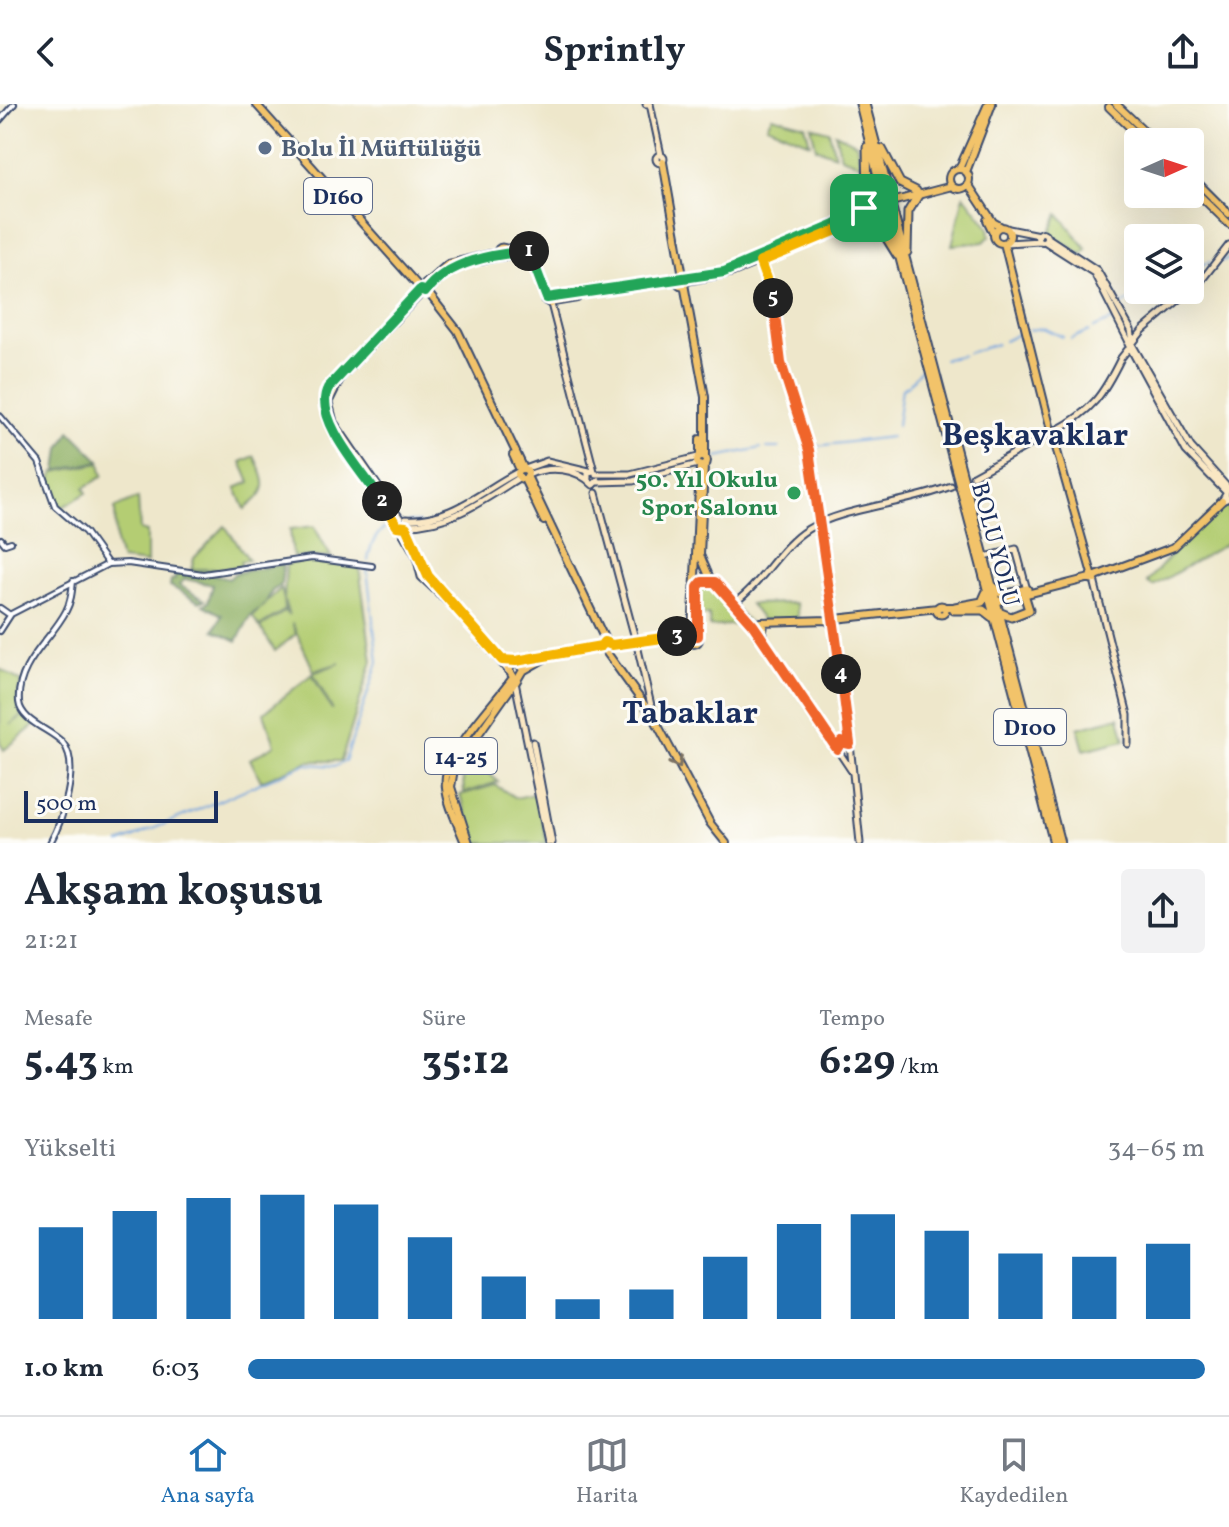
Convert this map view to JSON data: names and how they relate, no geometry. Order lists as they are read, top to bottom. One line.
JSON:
{"streets":{"highway":["BOLU YOLU","D100"],"main road":["D160","14-25"]},"crossings":[["BOLU YOLU","D100"]],"districts":["Beşkavaklar","Tabaklar"],"places":["Bolu İl Müftülüğü","50. Yıl Okulu Spor Salonu"],"scale_bar":"500 m","north":"right","page":{"header":"Sprintly","pins":["1","5","2","3","4"],"scale":"500 m","heading":["Akşam koşusu","21:21"],"stats":[["Mesafe","5.43 km"],["Süre","35:12"],["Tempo","6:29 /km"]],"chart":["Yükselti","34–65 m"],"list":[{"name":"1.0 km","note":"6:03"}],"tabs":["Ana sayfa","Harita","Kaydedilen"]}}
